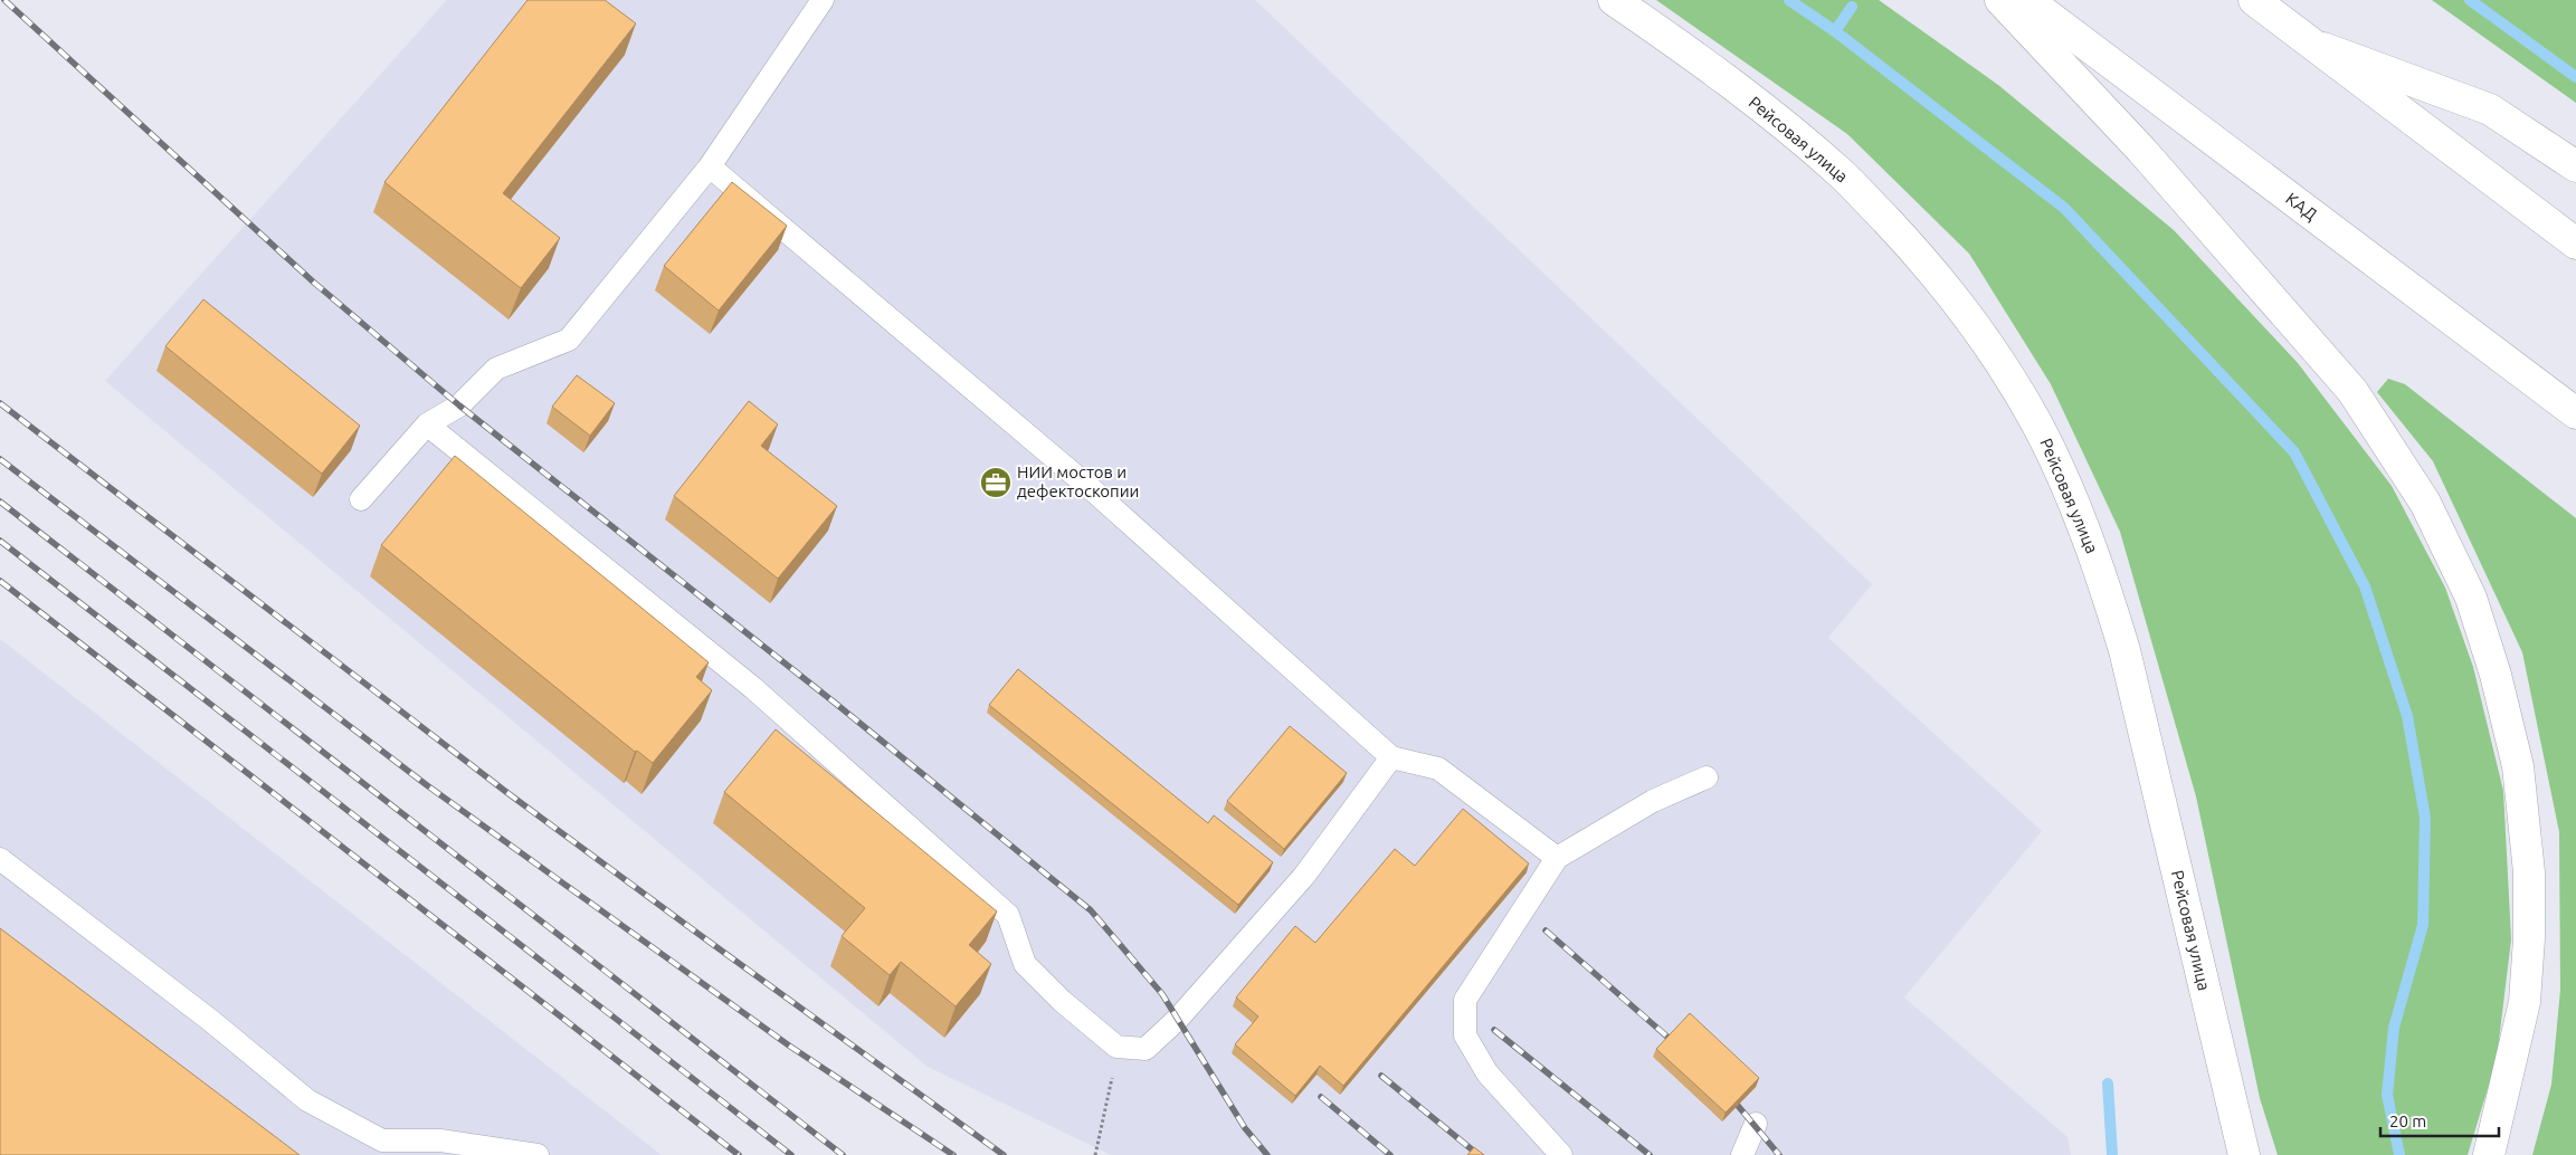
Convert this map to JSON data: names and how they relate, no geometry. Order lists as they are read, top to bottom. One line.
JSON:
{"streets":{"main road":["Рейсовая улица","КАД"]},"places":{"office":["НИИ мостов и дефектоскопии"]},"scale_bar":"20 m"}
